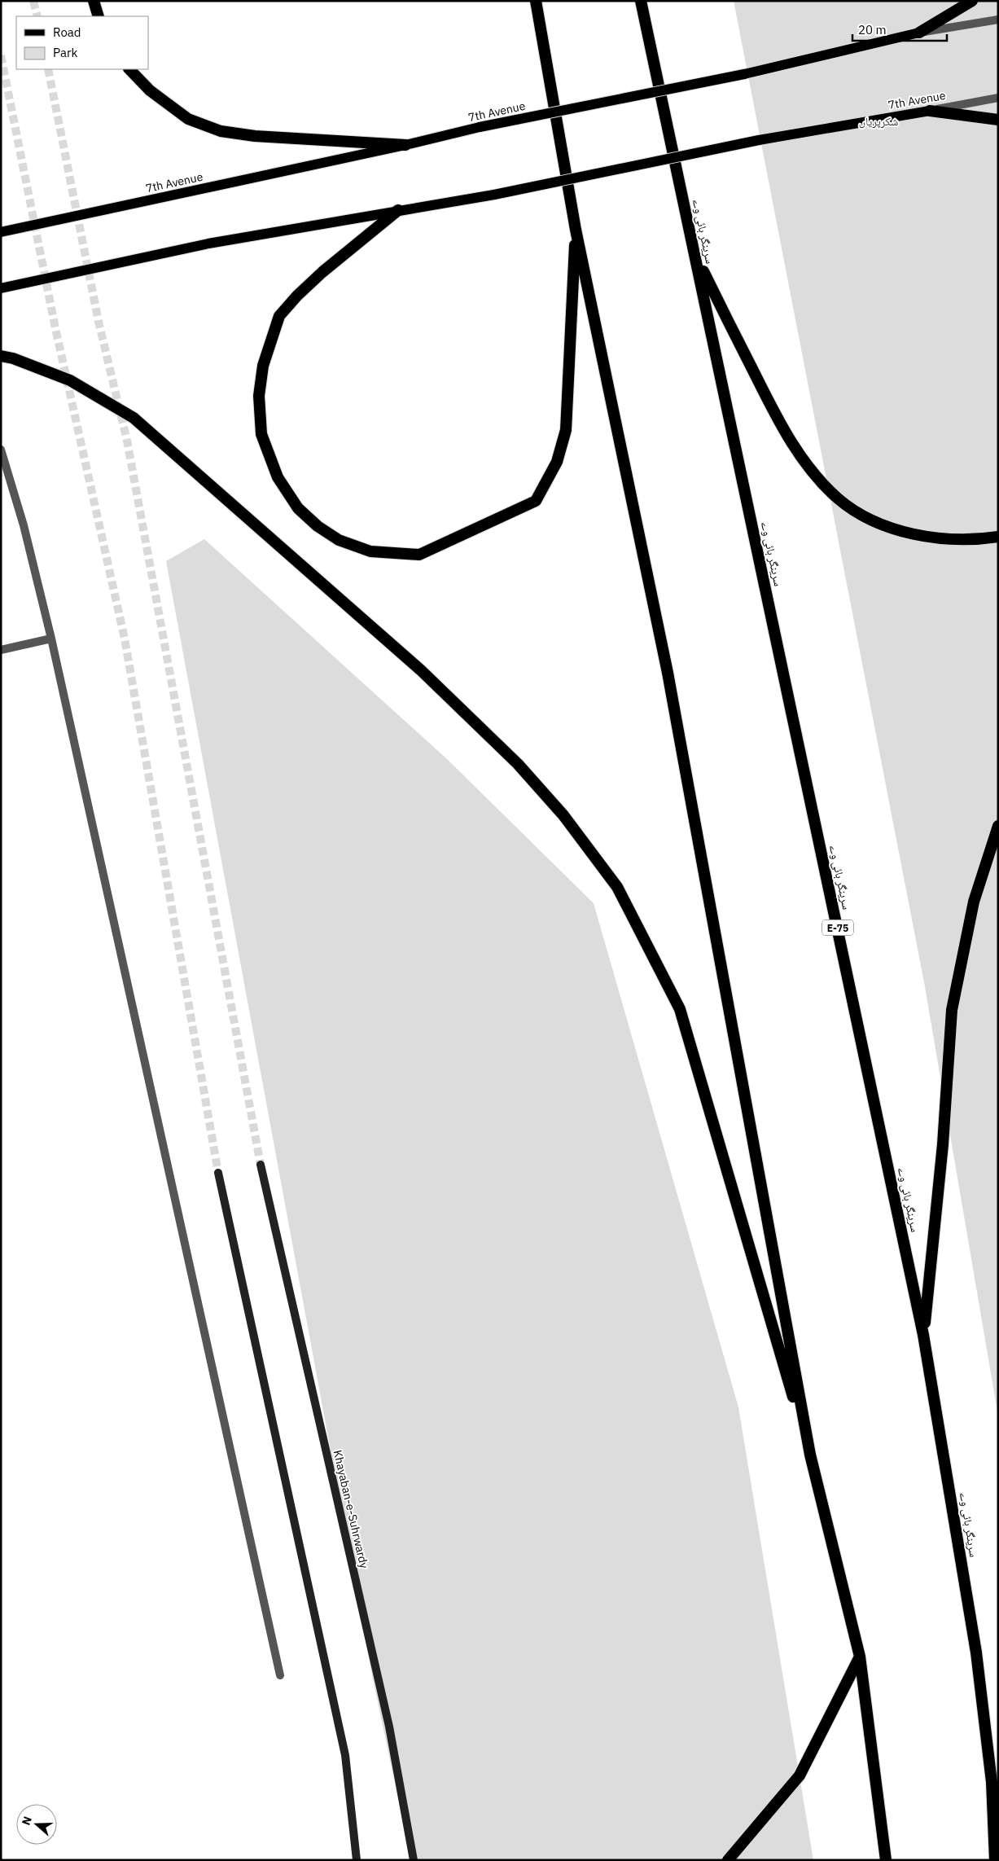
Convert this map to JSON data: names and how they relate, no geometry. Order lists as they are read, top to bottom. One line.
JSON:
{"streets":{"highway":["سرینگر ہائی وے","E-75"],"main road":["7th Avenue","Khayaban-e-Suhrwardy"]},"parks":["شکرپریاں"],"legend":["Road","Park"],"scale_bar":"20 m","north":"left"}
